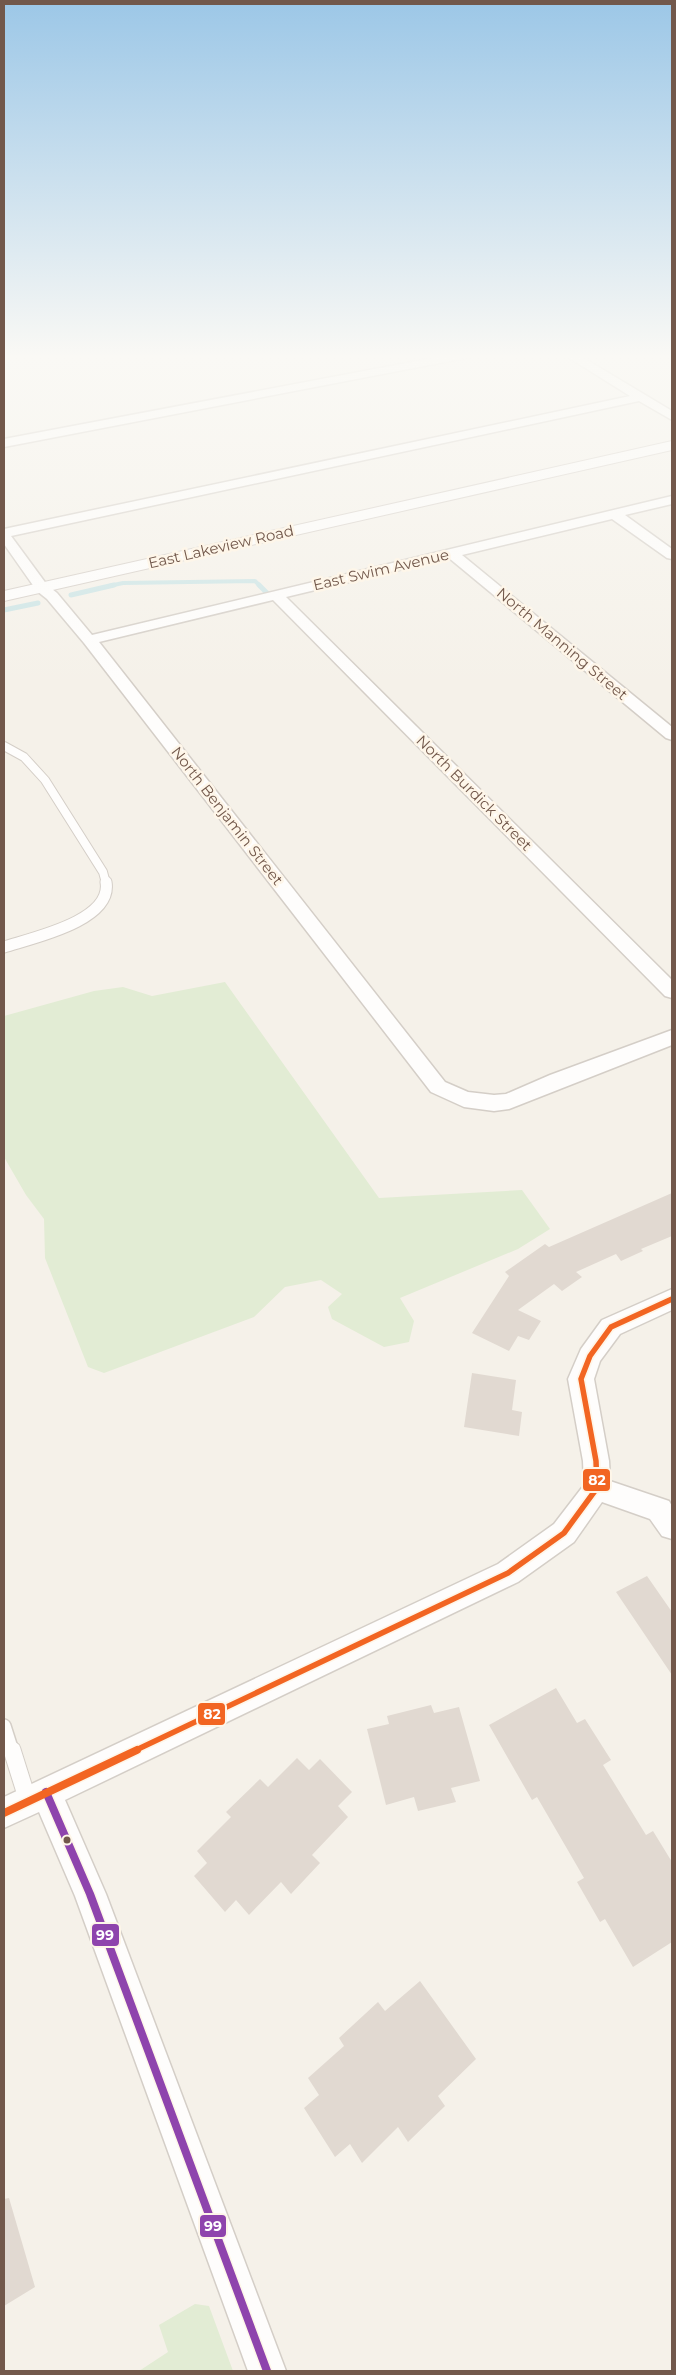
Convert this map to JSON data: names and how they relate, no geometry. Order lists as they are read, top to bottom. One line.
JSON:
{"streets":{"street":["East Lakeview Road","East Swim Avenue","North Manning Street","North Burdick Street","North Benjamin Street"]},"crossings":[["East Lakeview Road","North Benjamin Street"],["East Swim Avenue","North Manning Street"],["East Swim Avenue","North Burdick Street"],["East Swim Avenue","North Benjamin Street"]],"lines":["transit line 82","transit line 99"]}
